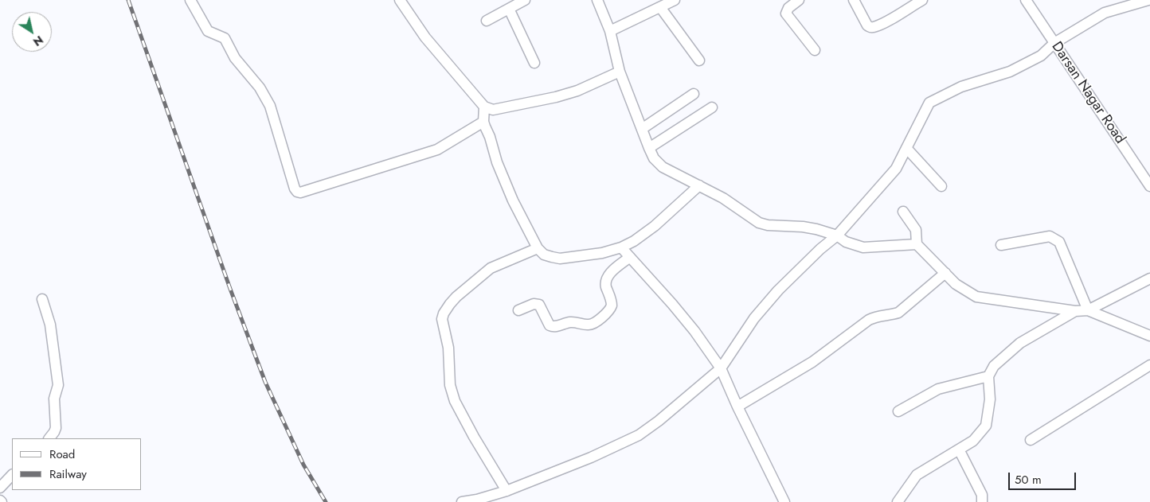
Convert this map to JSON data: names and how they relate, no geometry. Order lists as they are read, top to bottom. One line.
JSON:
{"streets":{"street":["Darsan Nagar Road"]},"legend":["Road","Railway"],"scale_bar":"50 m","north":"bottom right"}
